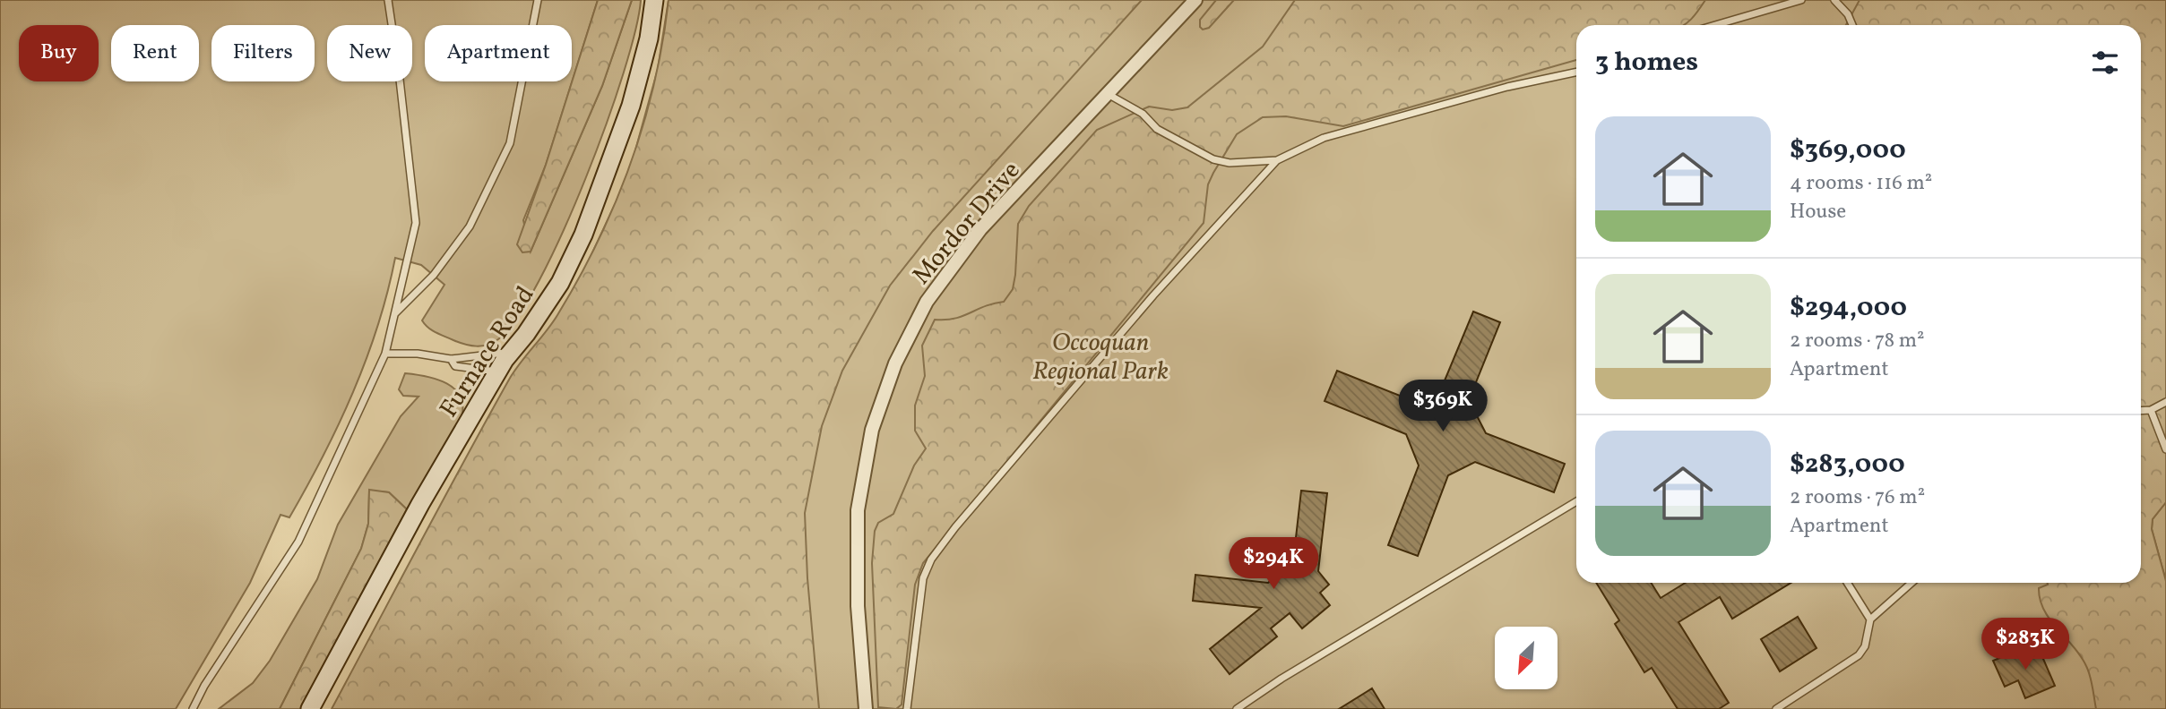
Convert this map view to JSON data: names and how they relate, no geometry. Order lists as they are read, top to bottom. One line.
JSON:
{"streets":{"main road":["Furnace Road"],"street":["Mordor Drive"]},"parks":["Occoquan Regional Park"],"north":"bottom left","page":{"chip":["Buy","Rent","Filters","New","Apartment"],"heading":"3 homes","list":[{"name":"$369,000","note":"4 rooms · 116 m² · House"},{"name":"$294,000","note":"2 rooms · 78 m² · Apartment"},{"name":"$283,000","note":"2 rooms · 76 m² · Apartment"}],"price":["$369K","$294K","$283K"]}}
